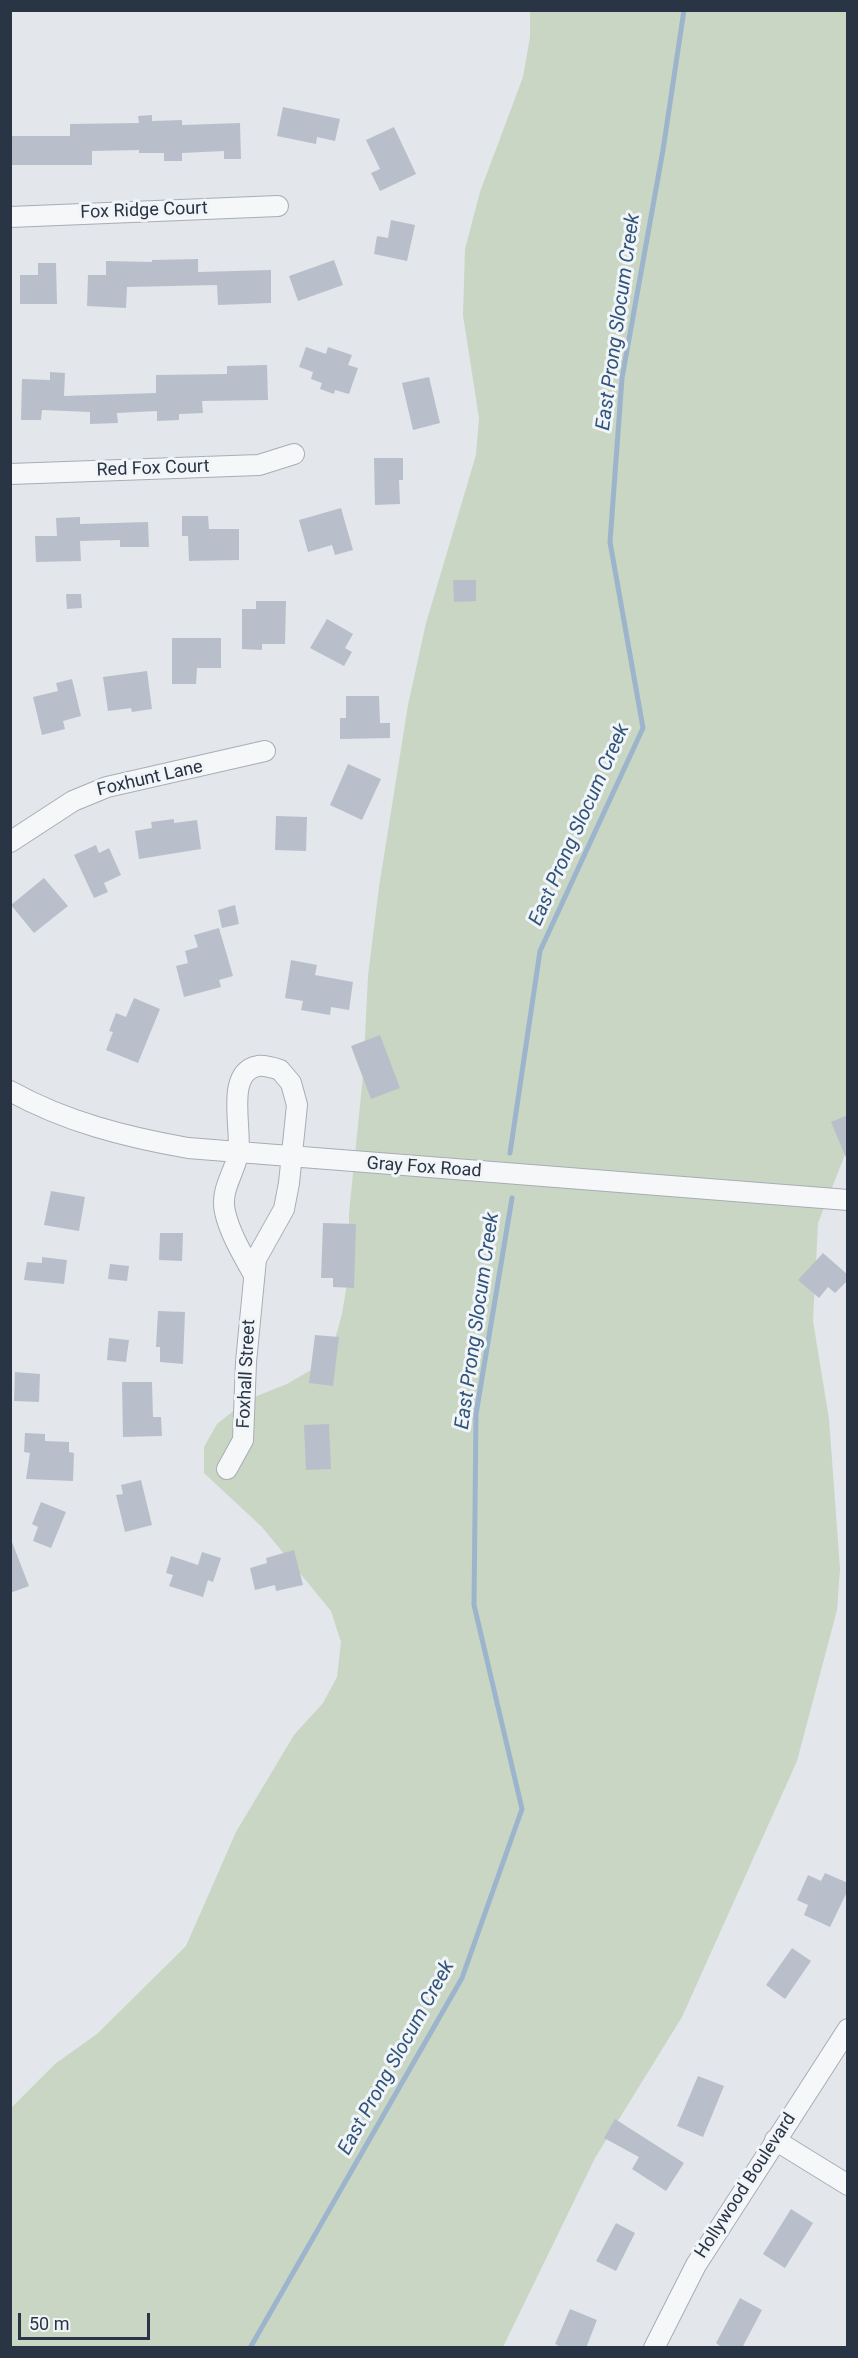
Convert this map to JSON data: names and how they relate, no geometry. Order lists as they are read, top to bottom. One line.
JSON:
{"streets":{"street":["Fox Ridge Court","Red Fox Court","Foxhunt Lane","Gray Fox Road","Foxhall Street","Hollywood Boulevard"]},"crossings":[["Gray Fox Road","Foxhall Street"]],"water":["East Prong Slocum Creek"],"scale_bar":"50 m"}
